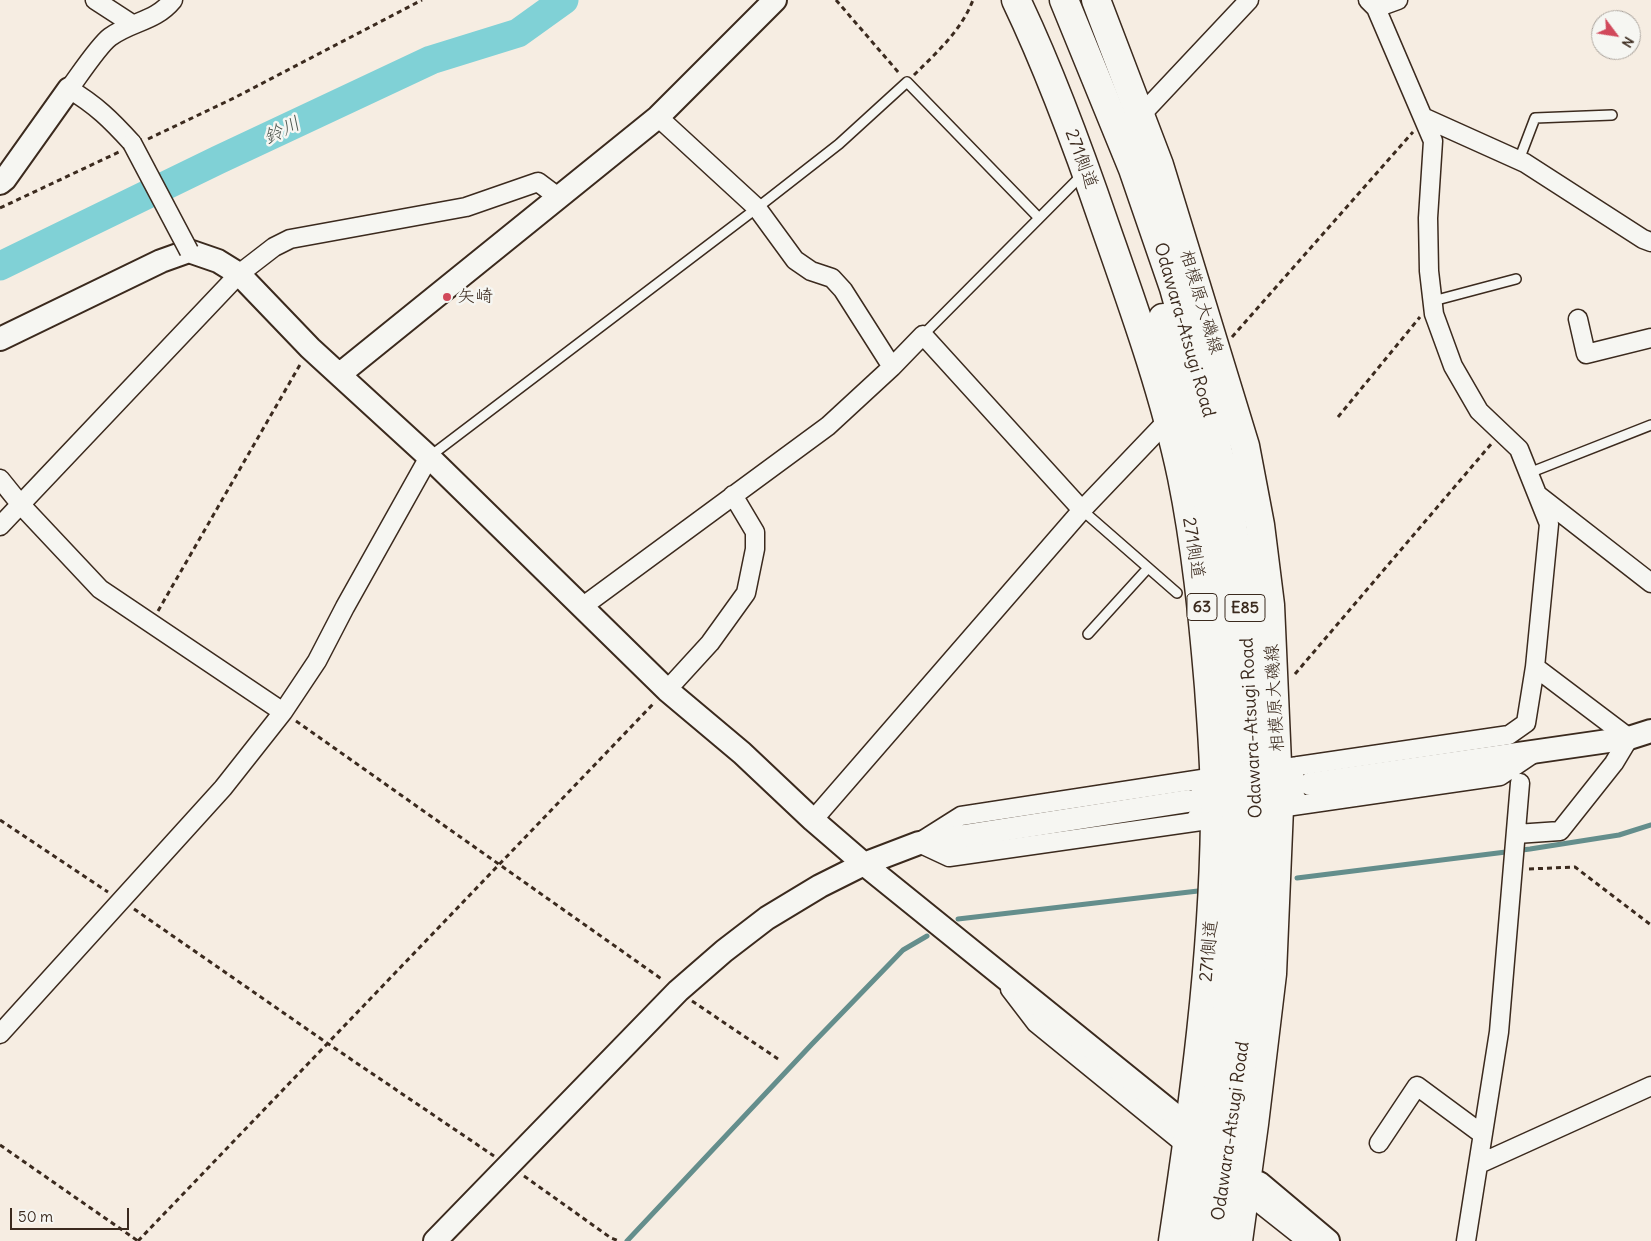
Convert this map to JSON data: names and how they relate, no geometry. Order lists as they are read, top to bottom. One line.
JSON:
{"streets":{"main road":["271側道","相模原大磯線","Odawara-Atsugi Road","63","E85"]},"water":["鈴川"],"places":["矢崎"],"scale_bar":"50 m","north":"bottom right"}
